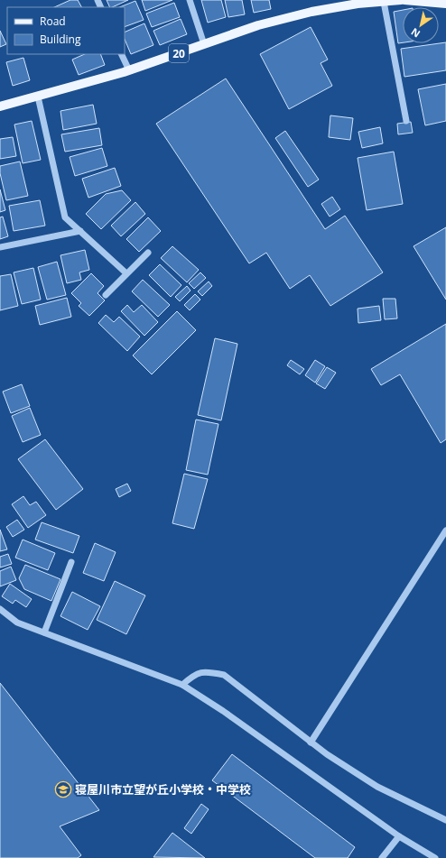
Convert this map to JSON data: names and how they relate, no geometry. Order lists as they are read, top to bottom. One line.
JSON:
{"streets":{"main road":["20"]},"places":{"school or university":["寝屋川市立望が丘小学校・中学校"]},"legend":["Road","Building"],"north":"bottom left"}
